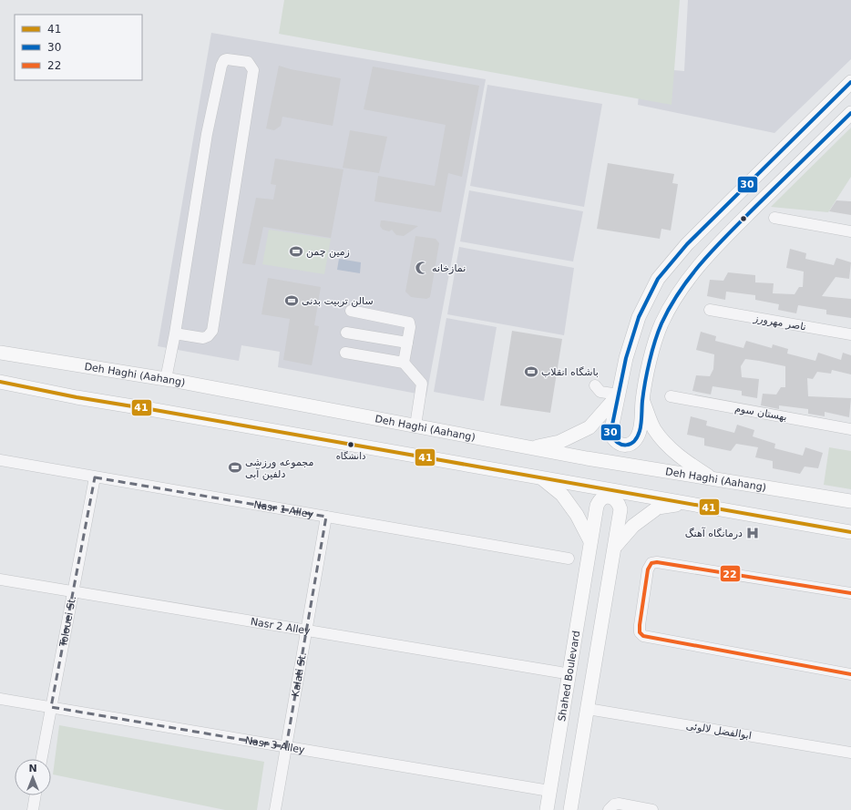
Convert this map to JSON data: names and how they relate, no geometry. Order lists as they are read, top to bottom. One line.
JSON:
{"streets":{"main road":["Deh Haghi (Aahang)","Shahed Boulevard"],"street":["ناصر مهرورز","بهستان سوم","Nasr 1 Alley","Tolouei St.","Nasr 2 Alley","Kalati St.","ابوالفضل لالوئی","Nasr 3 Alley"]},"crossings":[["Nasr 1 Alley","Tolouei St."],["Nasr 1 Alley","Kalati St."],["Tolouei St.","Nasr 2 Alley"],["Tolouei St.","Nasr 3 Alley"],["Nasr 2 Alley","Kalati St."],["Kalati St.","Nasr 3 Alley"],["Shahed Boulevard","Nasr 3 Alley"]],"places":{"sports":["زمین چمن","سالن تربیت بدنی","باشگاه انقلاب","مجموعه ورزشی دلفین آبی"],"mosque":["نمازخانه"],"other":["دانشگاه"],"hospital":["درمانگاه آهنگ"]},"lines":["transit line 30","transit line 41","transit line 22"],"legend":["41","30","22"],"north":"top"}
